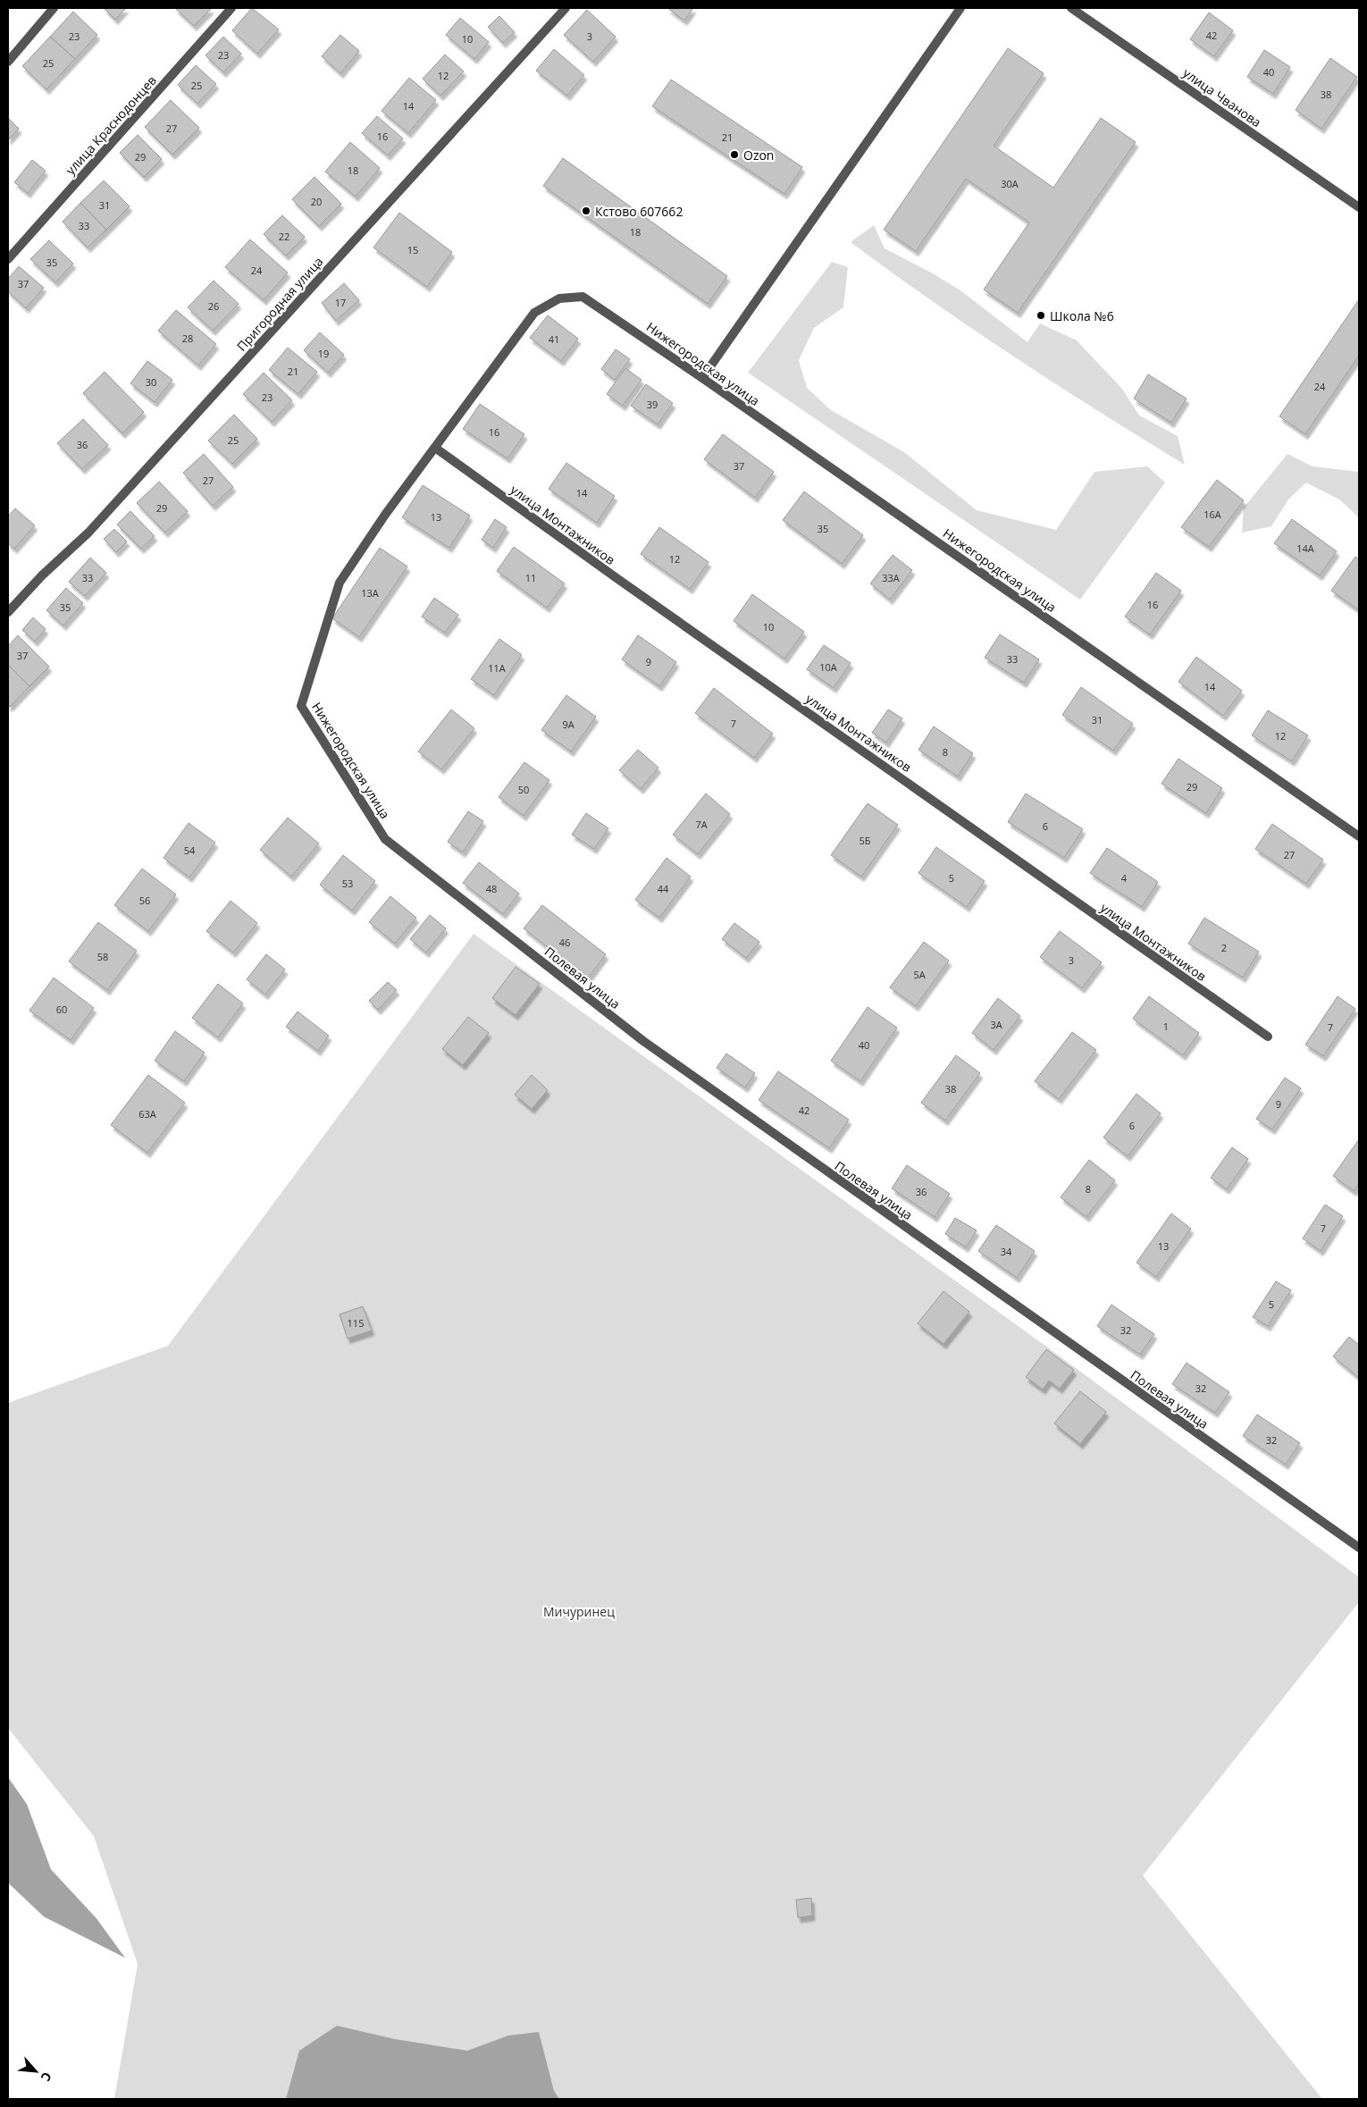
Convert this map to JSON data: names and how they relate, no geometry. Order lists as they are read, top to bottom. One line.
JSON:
{"streets":{"street":["улица Чванова","улица Краснодонцев","Пригородная улица","Нижегородская улица","улица Монтажников","Полевая улица"]},"crossings":[["Нижегородская улица","улица Монтажников"],["Нижегородская улица","Полевая улица"]],"parks":["Мичуринец"],"places":["Ozon","Кстово 607662","Школа №6"],"house_numbers":["42","23","3","10","23","25","40","12","25","38","14","27","16","21","29","18","30А","20","31","33","18","22","15","35","24","37","17","26","28","41","19","21","30","24","23","39","16","25","36","37","27","14","29","16А","13","35","14А","12","33","11","33А","13А","16","35","10","37","33","9","10А","11А","14","31","7","9А","12","8","29","50","7А","6","5Б","54","27","5","4","53","48","44","56","46","2","58","3","5А","60","3А","1","7","40","38","9","42","63А","6","8","36","7","13","34","5","115","32","32","32"],"north":"bottom right"}
